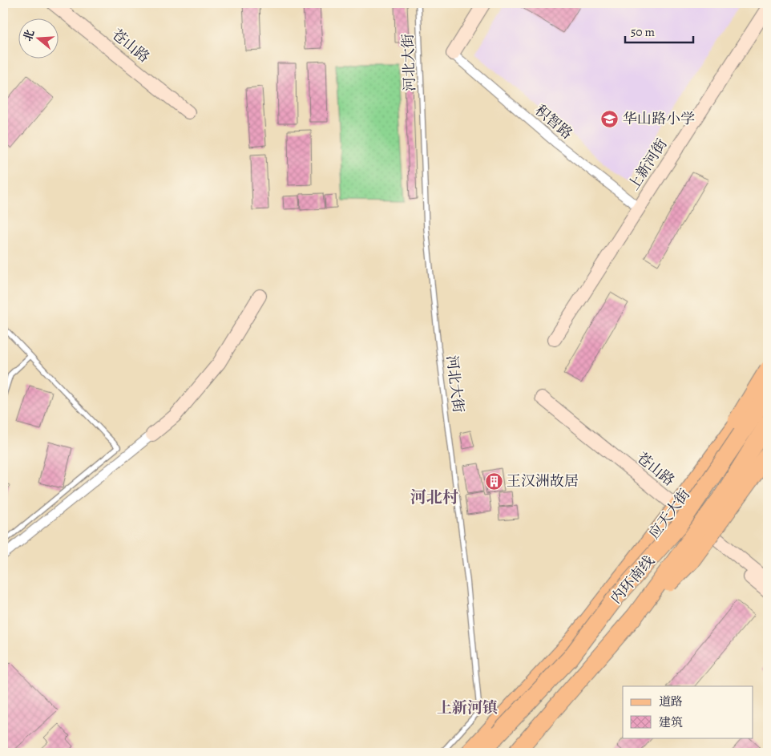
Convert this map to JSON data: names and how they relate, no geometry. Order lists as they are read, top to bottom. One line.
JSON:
{"streets":{"highway":["内环南线"],"main road":["应天大街"],"street":["苍山路","积智路","上新河街"],"lane":["河北大街"]},"crossings":[["苍山路","应天大街"],["积智路","上新河街"]],"districts":["河北村","上新河镇"],"places":{"school or university":["华山路小学"],"building":["王汉洲故居"]},"legend":["道路","建筑"],"scale_bar":"50 m","north":"left"}
